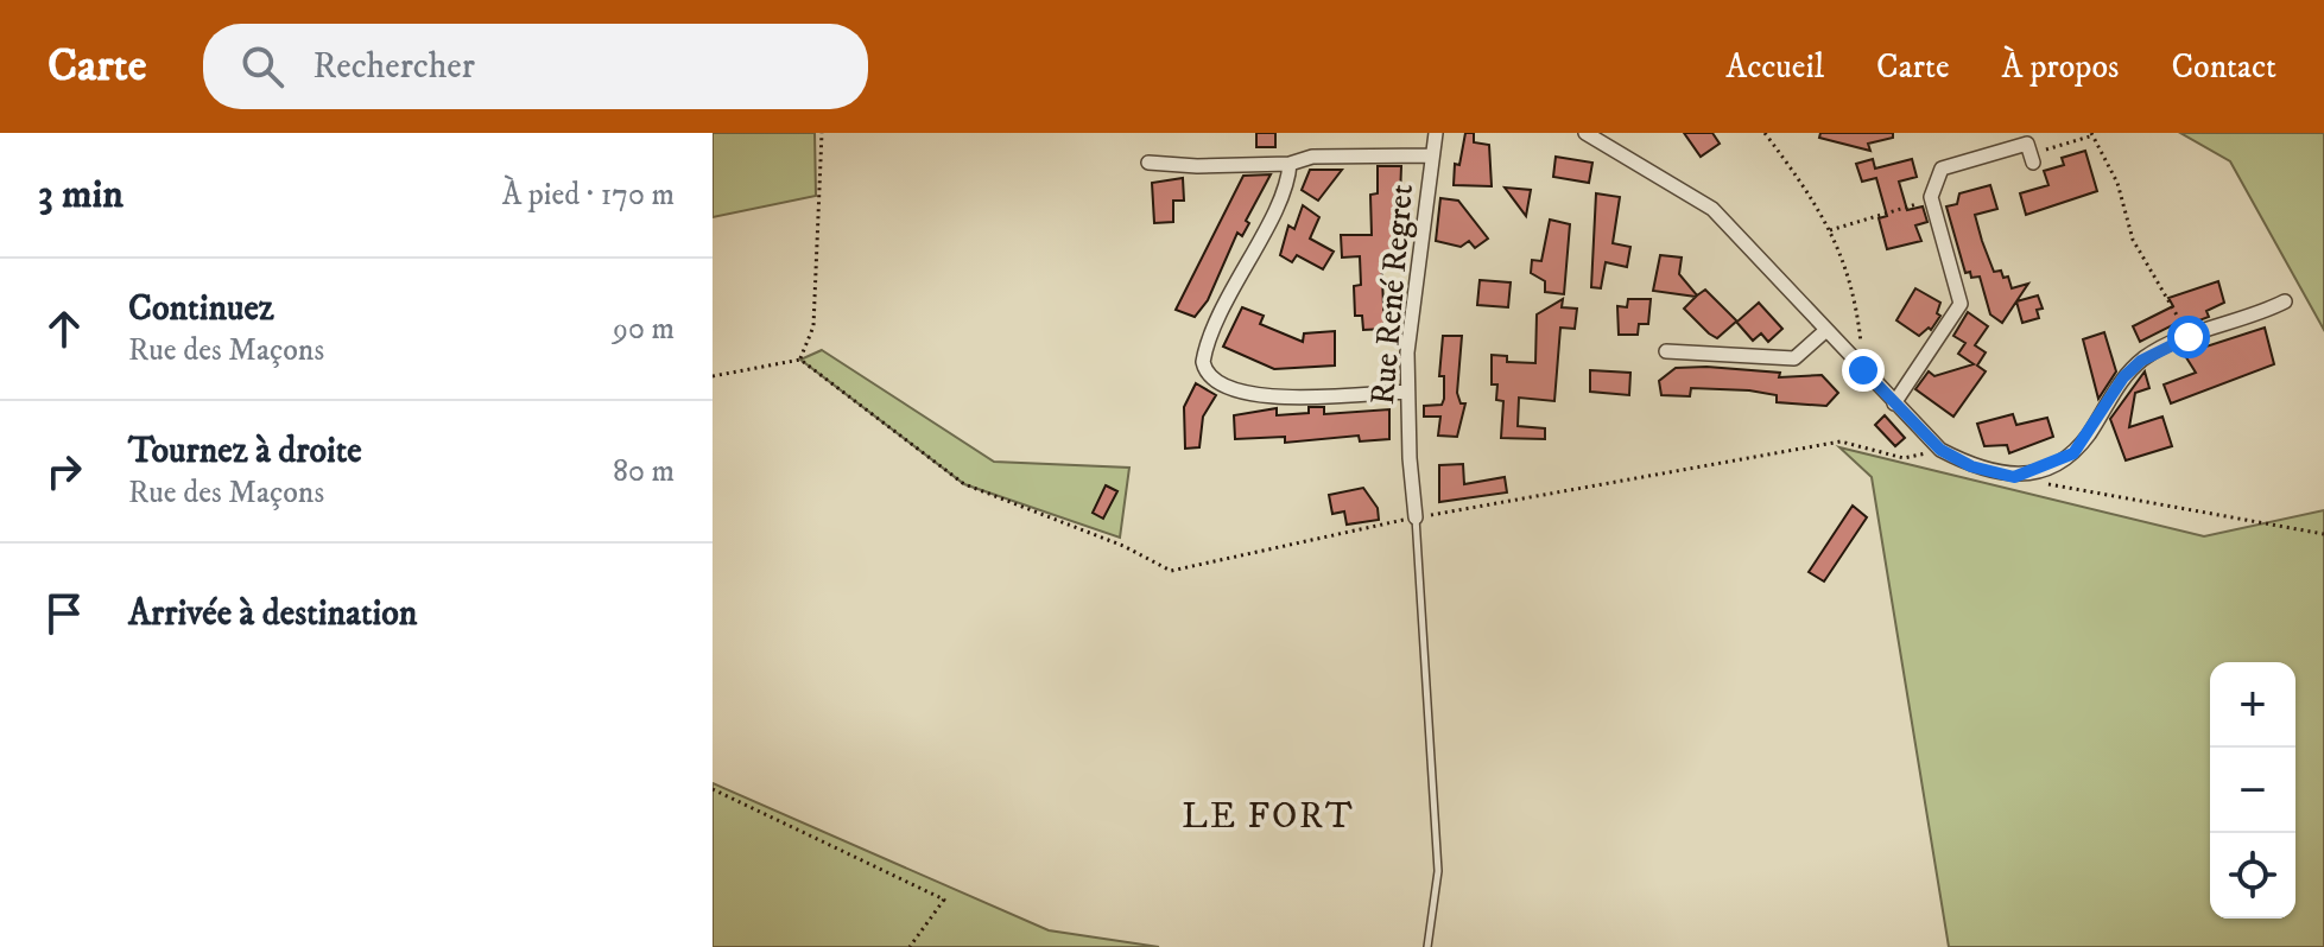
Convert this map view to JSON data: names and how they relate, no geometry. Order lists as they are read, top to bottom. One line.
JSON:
{"streets":{"street":["Rue René Regret"]},"districts":["LE FORT"],"page":{"header":"Carte","search":"Rechercher","nav":["Accueil","Carte","À propos","Contact"],"heading":["3 min","À pied · 170 m"],"list":[["Continuez","Rue des Maçons","90 m"],["Tournez à droite","Rue des Maçons","80 m"],"Arrivée à destination"],"map_buttons":["+","−"]}}
